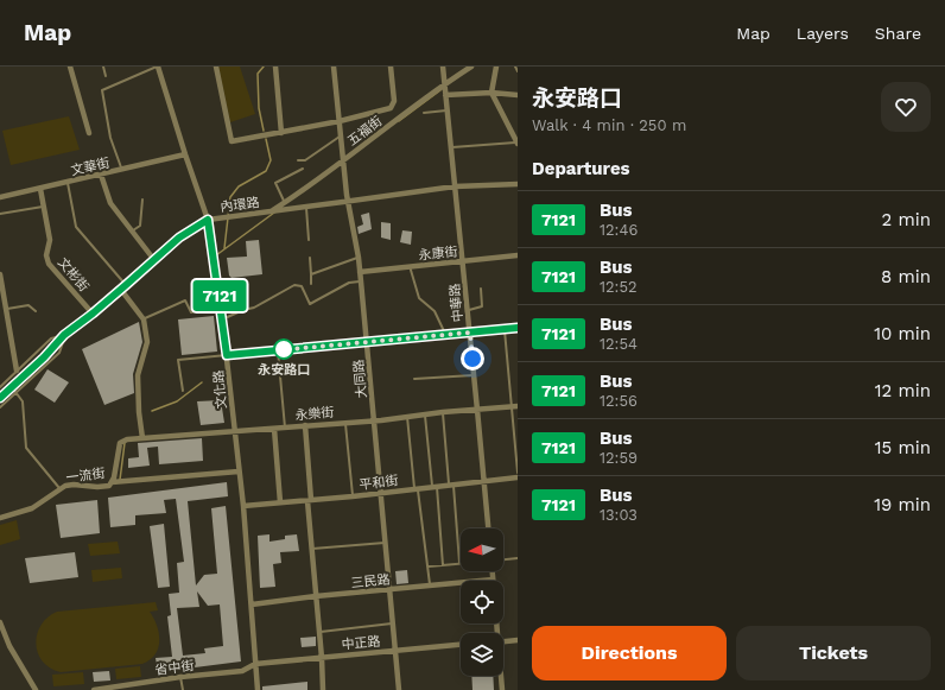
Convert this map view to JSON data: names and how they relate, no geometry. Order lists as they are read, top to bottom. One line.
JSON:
{"streets":{"street":["五福街","文華街","內環路","永康街","文彬街","中華路","大同路","文化路","永樂街","一流街","平和街","三民路","中正路","省中街"]},"crossings":[["五福街","內環路"],["五福街","中華路"],["五福街","大同路"],["文華街","文彬街"],["文華街","文化路"],["內環路","文彬街"],["內環路","中華路"],["內環路","大同路"],["內環路","文化路"],["永康街","中華路"],["永康街","大同路"],["中華路","永樂街"],["中華路","平和街"],["大同路","永樂街"],["大同路","平和街"],["大同路","三民路"],["大同路","中正路"],["文化路","永樂街"],["文化路","平和街"],["文化路","三民路"],["文化路","中正路"],["文化路","省中街"],["永樂街","一流街"],["中正路","省中街"]],"places":["永安路口"],"lines":["bus line 7121"],"north":"left","page":{"header":"Map","nav":["Map","Layers","Share"],"on_map":"7121","heading":[["永安路口","Walk · 4 min · 250 m"],"Departures"],"list":[{"mark":"7121","name":"Bus","note":"12:46","value":"2 min"},{"mark":"7121","name":"Bus","note":"12:52","value":"8 min"},{"mark":"7121","name":"Bus","note":"12:54","value":"10 min"},{"mark":"7121","name":"Bus","note":"12:56","value":"12 min"},{"mark":"7121","name":"Bus","note":"12:59","value":"15 min"},{"mark":"7121","name":"Bus","note":"13:03","value":"19 min"}],"buttons":["Directions","Tickets"]}}
